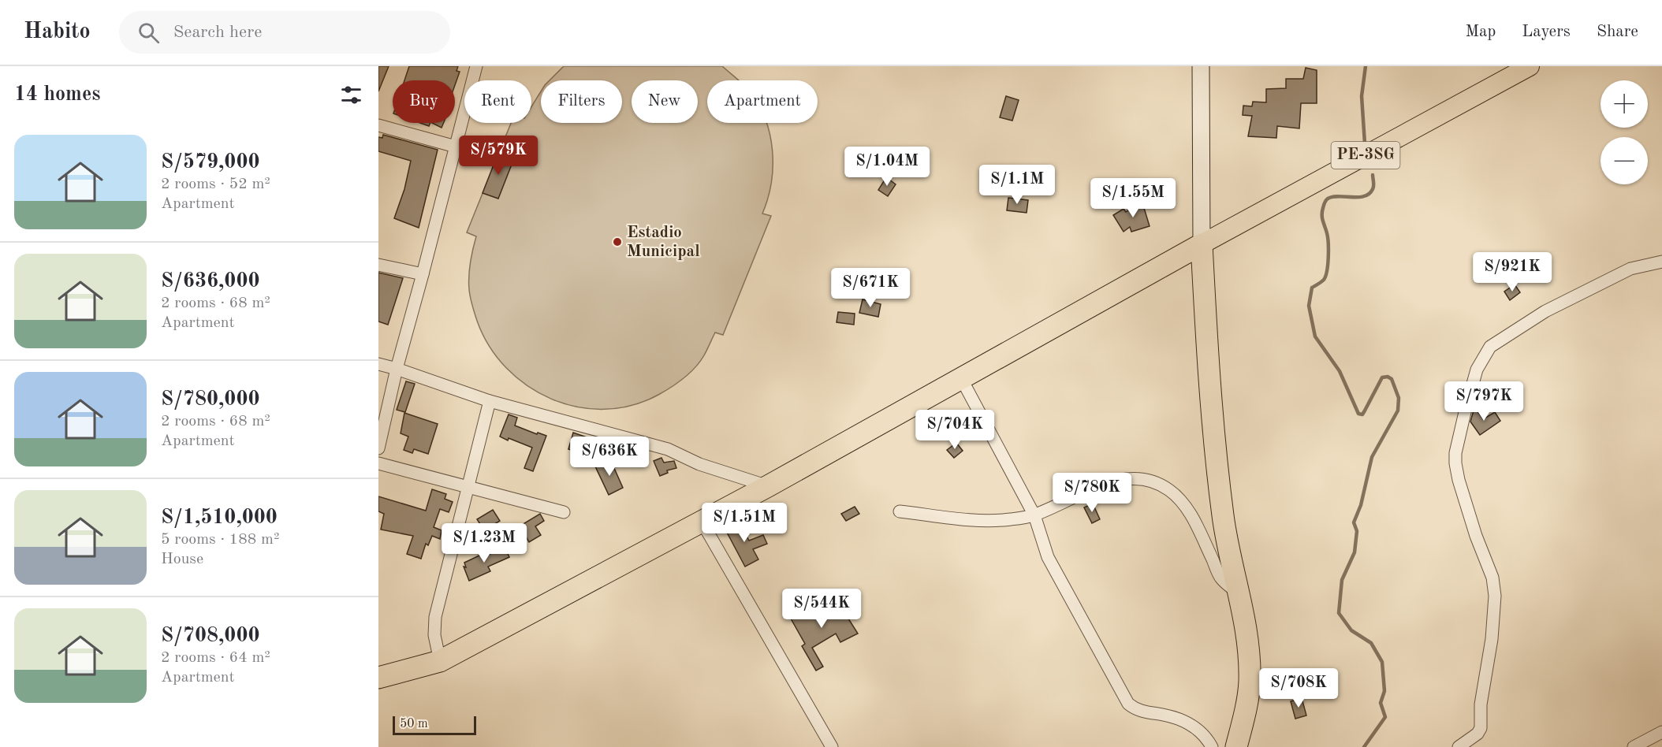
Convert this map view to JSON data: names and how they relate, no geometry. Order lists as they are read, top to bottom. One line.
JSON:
{"streets":{"main road":["PE-3SG"]},"places":["Estadio Municipal"],"scale_bar":"50 m","page":{"header":"Habito","search":"Search here","nav":["Map","Layers","Share"],"heading":"14 homes","map_buttons":["+","−"],"chip":["Buy","Rent","Filters","New","Apartment"],"list":[{"name":"S/579,000","note":"2 rooms · 52 m² · Apartment"},{"name":"S/636,000","note":"2 rooms · 68 m² · Apartment"},{"name":"S/780,000","note":"2 rooms · 68 m² · Apartment"},{"name":"S/1,510,000","note":"5 rooms · 188 m² · House"},{"name":"S/708,000","note":"2 rooms · 64 m² · Apartment"}],"price":["S/579K","S/1.04M","S/1.1M","S/1.55M","S/921K","S/671K","S/797K","S/704K","S/636K","S/780K","S/1.51M","S/1.23M","S/544K","S/708K"],"scale":"50 m"}}
